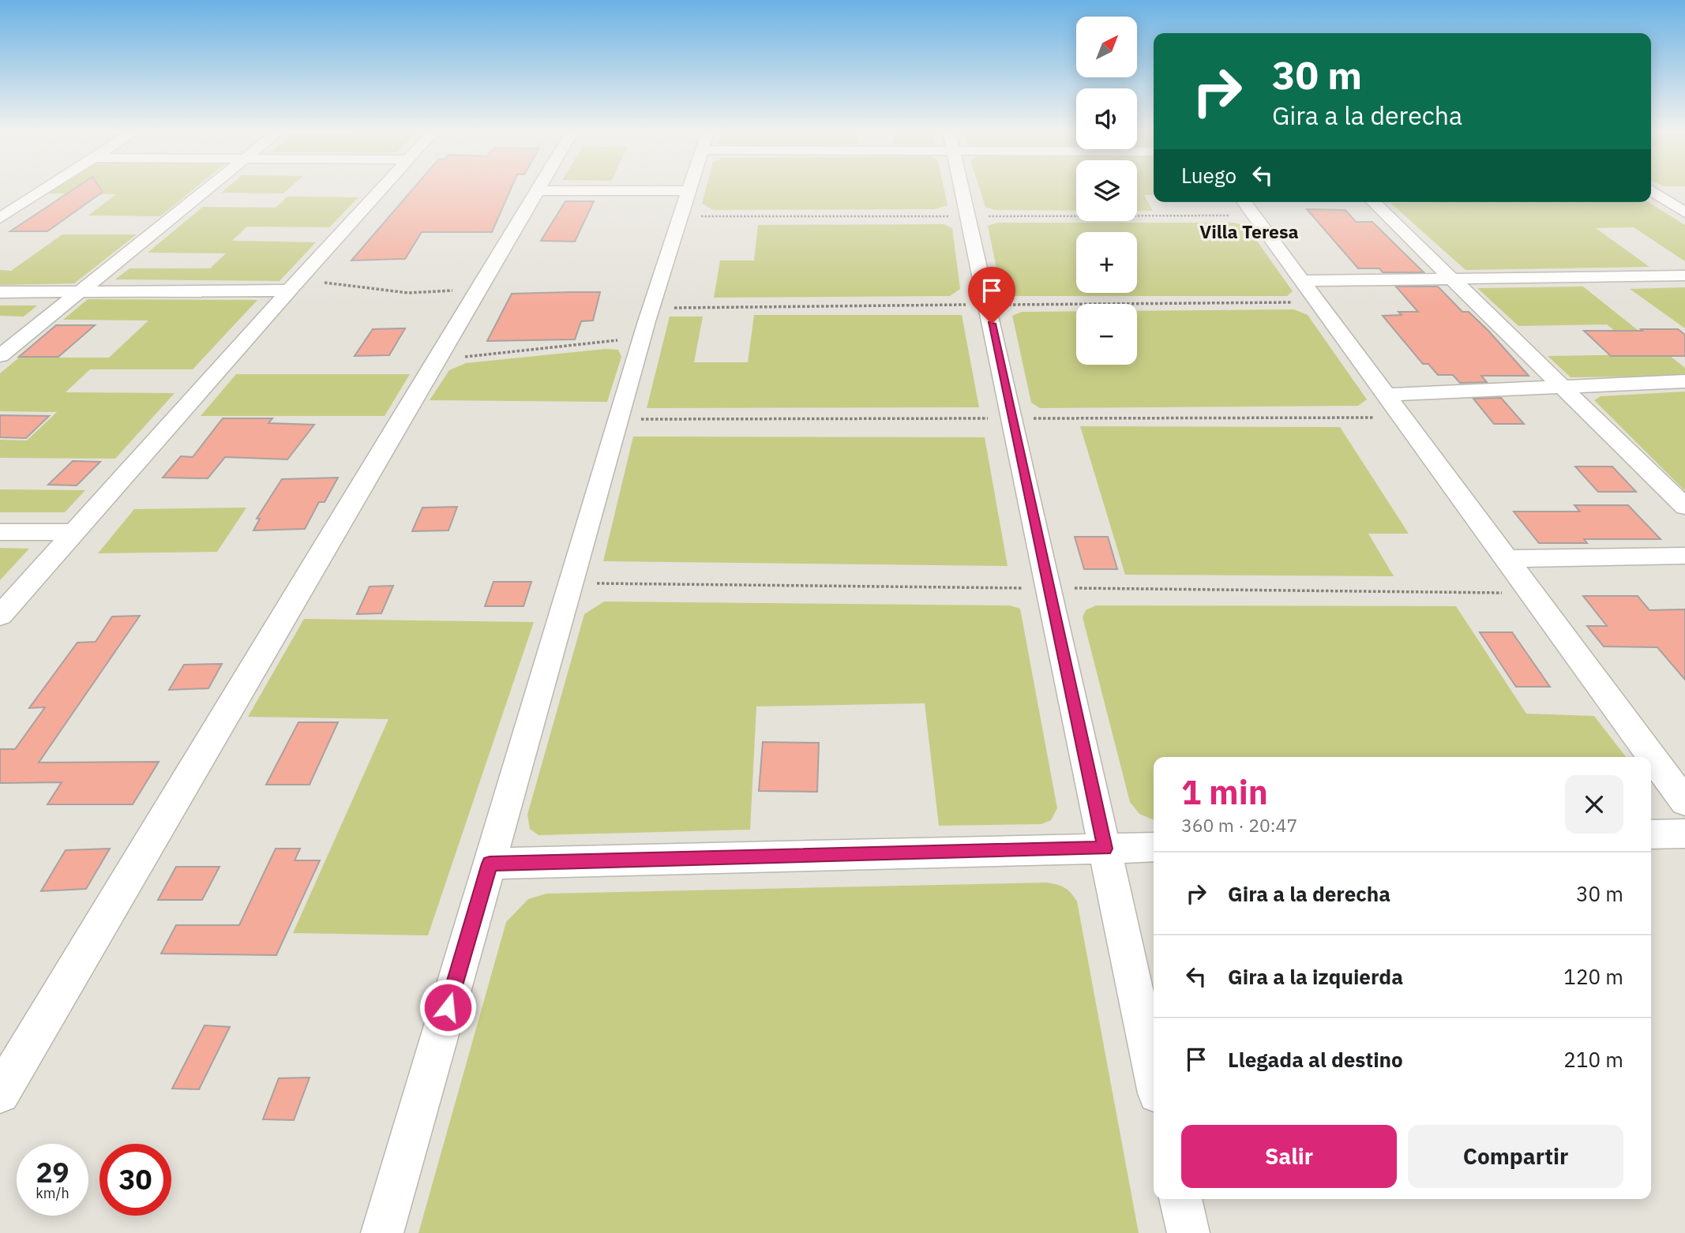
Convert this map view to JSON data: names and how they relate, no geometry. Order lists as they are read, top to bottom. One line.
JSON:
{"districts":["Villa Teresa"],"north":"top right","page":{"map_buttons":["+","−"],"turn":["30 m","Gira a la derecha"],"then":"Luego","heading":["1 min","360 m · 20:47"],"list":[{"name":"Gira a la derecha","value":"30 m"},{"name":"Gira a la izquierda","value":"120 m"},{"name":"Llegada al destino","value":"210 m"}],"buttons":["Salir","Compartir"],"speed":"29 km/h","limit":"30"}}
